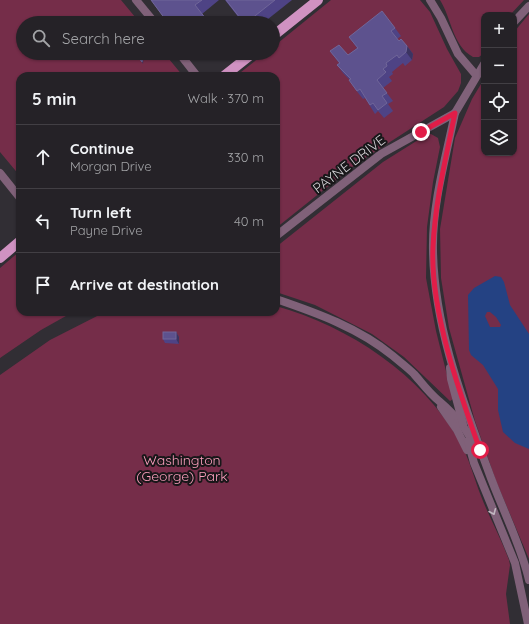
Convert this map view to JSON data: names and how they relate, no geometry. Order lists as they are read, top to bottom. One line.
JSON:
{"streets":{"street":["PAYNE DRIVE"]},"parks":["Washington (George) Park"],"page":{"map_buttons":["+","−"],"search":"Search here","heading":["5 min","Walk · 370 m"],"list":[["Continue","Morgan Drive","330 m"],["Turn left","Payne Drive","40 m"],"Arrive at destination"]}}
